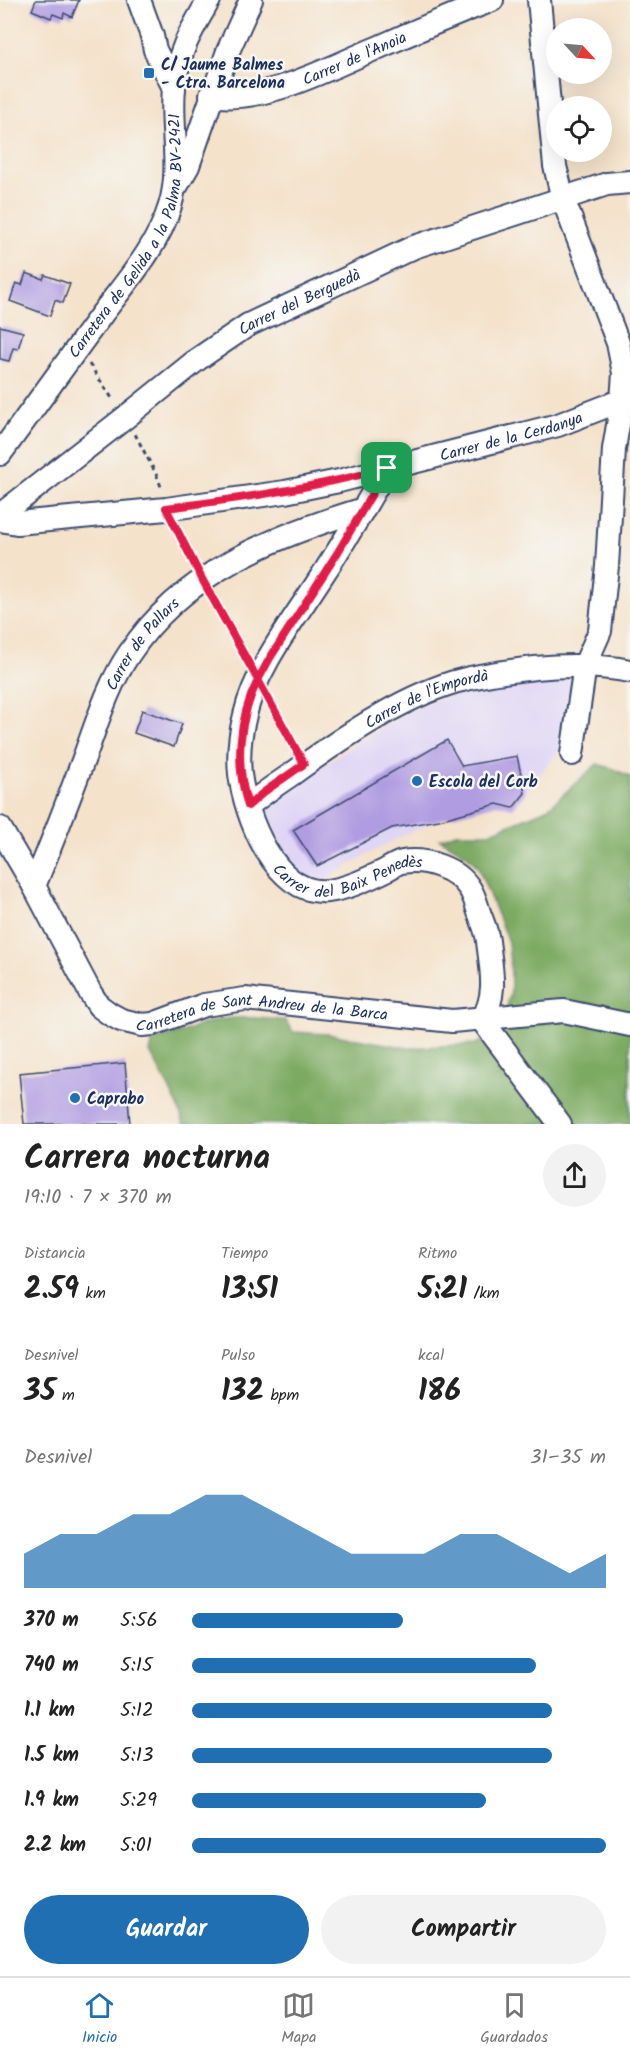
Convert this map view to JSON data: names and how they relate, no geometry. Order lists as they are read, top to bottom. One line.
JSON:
{"streets":{"street":["Carrer de l'Anoia","Carretera de Gelida a la Palma BV-2421","Carrer del Berguedà","Carrer de la Cerdanya","Carrer de Pallars","Carrer de l'Empordà","Carrer del Baix Penedès","Carretera de Sant Andreu de la Barca"]},"crossings":[["Carrer del Berguedà","Carrer de la Cerdanya"],["Carrer de la Cerdanya","Carrer del Baix Penedès"],["Carrer de Pallars","Carrer del Baix Penedès"],["Carrer de Pallars","Carretera de Sant Andreu de la Barca"],["Carrer de l'Empordà","Carrer del Baix Penedès"],["Carrer del Baix Penedès","Carretera de Sant Andreu de la Barca"]],"places":{"transit":["C/ Jaume Balmes - Ctra. Barcelona"],"other":["Escola del Corb","Caprabo"]},"north":"bottom right","page":{"heading":["Carrera nocturna","19:10 · 7 × 370 m"],"stats":[["Distancia","2.59 km"],["Tiempo","13:51"],["Ritmo","5:21 /km"],["Desnivel","35 m"],["Pulso","132 bpm"],["kcal","186"]],"chart":["Desnivel","31–35 m"],"list":[{"name":"370 m","note":"5:56"},{"name":"740 m","note":"5:15"},{"name":"1.1 km","note":"5:12"},{"name":"1.5 km","note":"5:13"},{"name":"1.9 km","note":"5:29"},{"name":"2.2 km","note":"5:01"}],"buttons":["Guardar","Compartir"],"tabs":["Inicio","Mapa","Guardados"]}}
